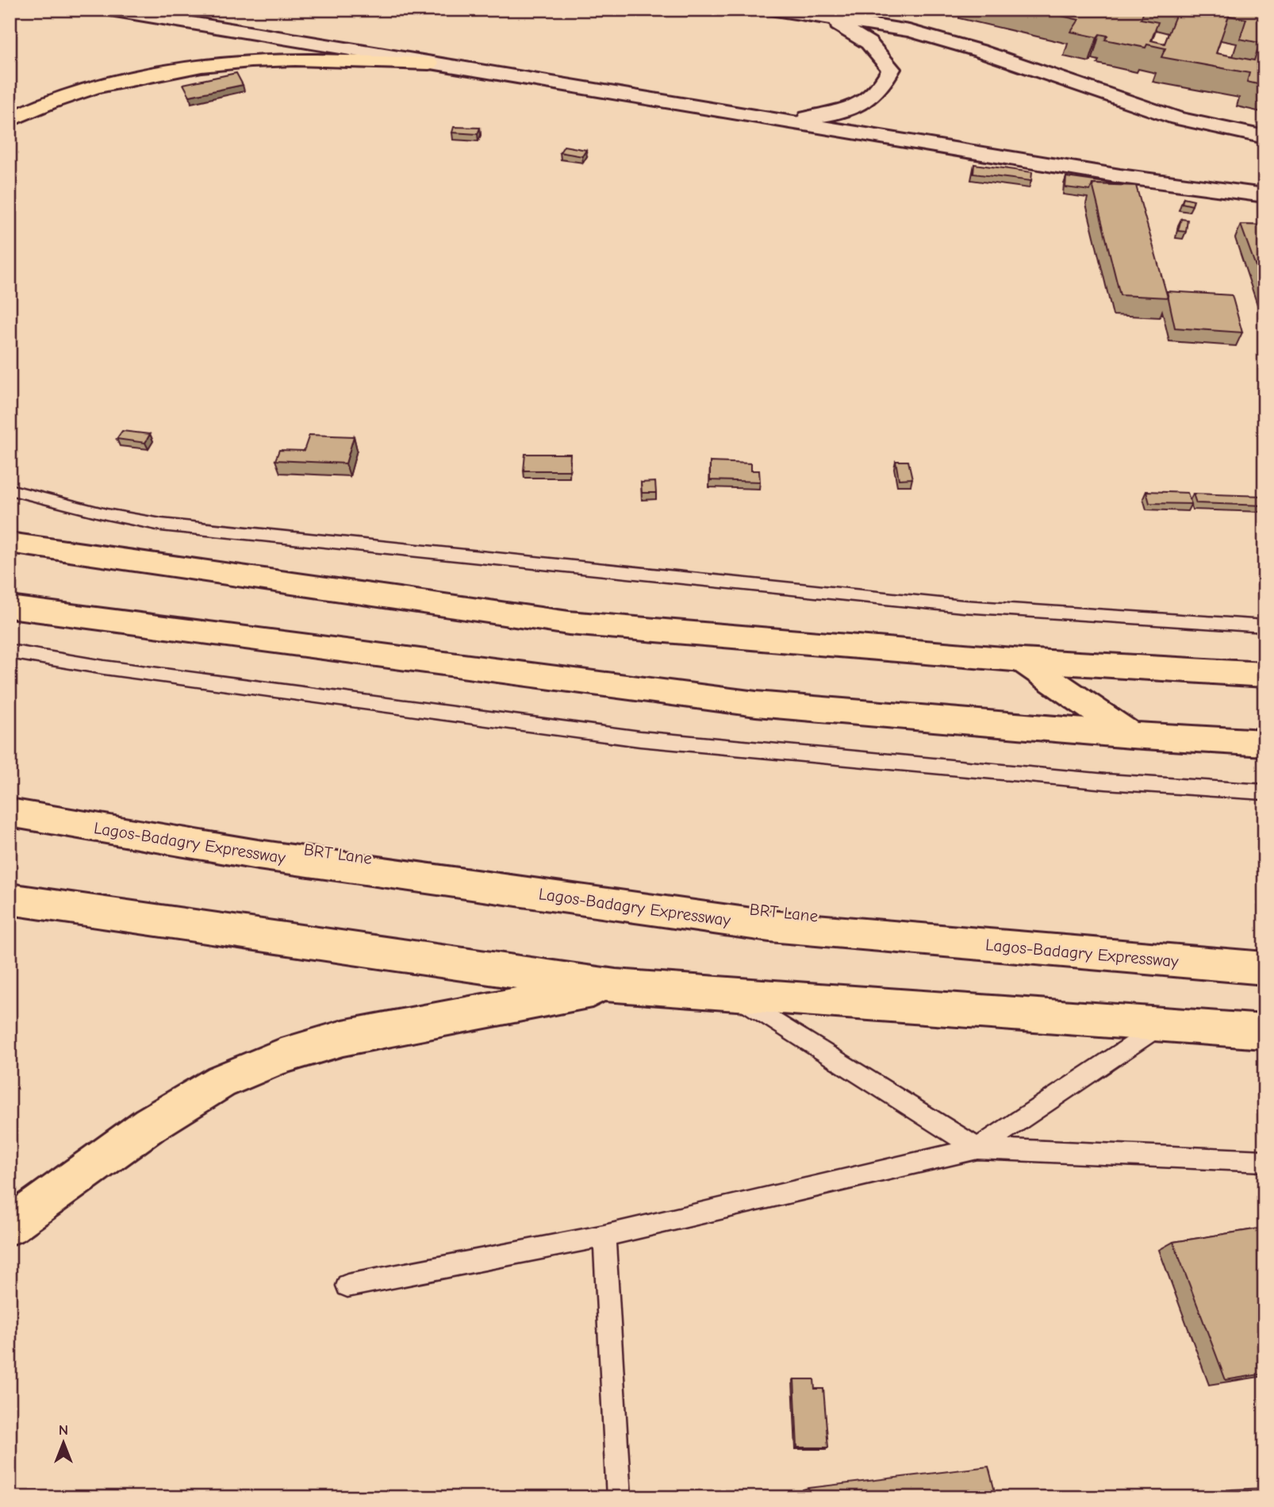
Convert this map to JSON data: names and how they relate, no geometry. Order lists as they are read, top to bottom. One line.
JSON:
{"streets":{"main road":["Lagos-Badagry Expressway"],"lane":["BRT Lane"]},"north":"top"}
